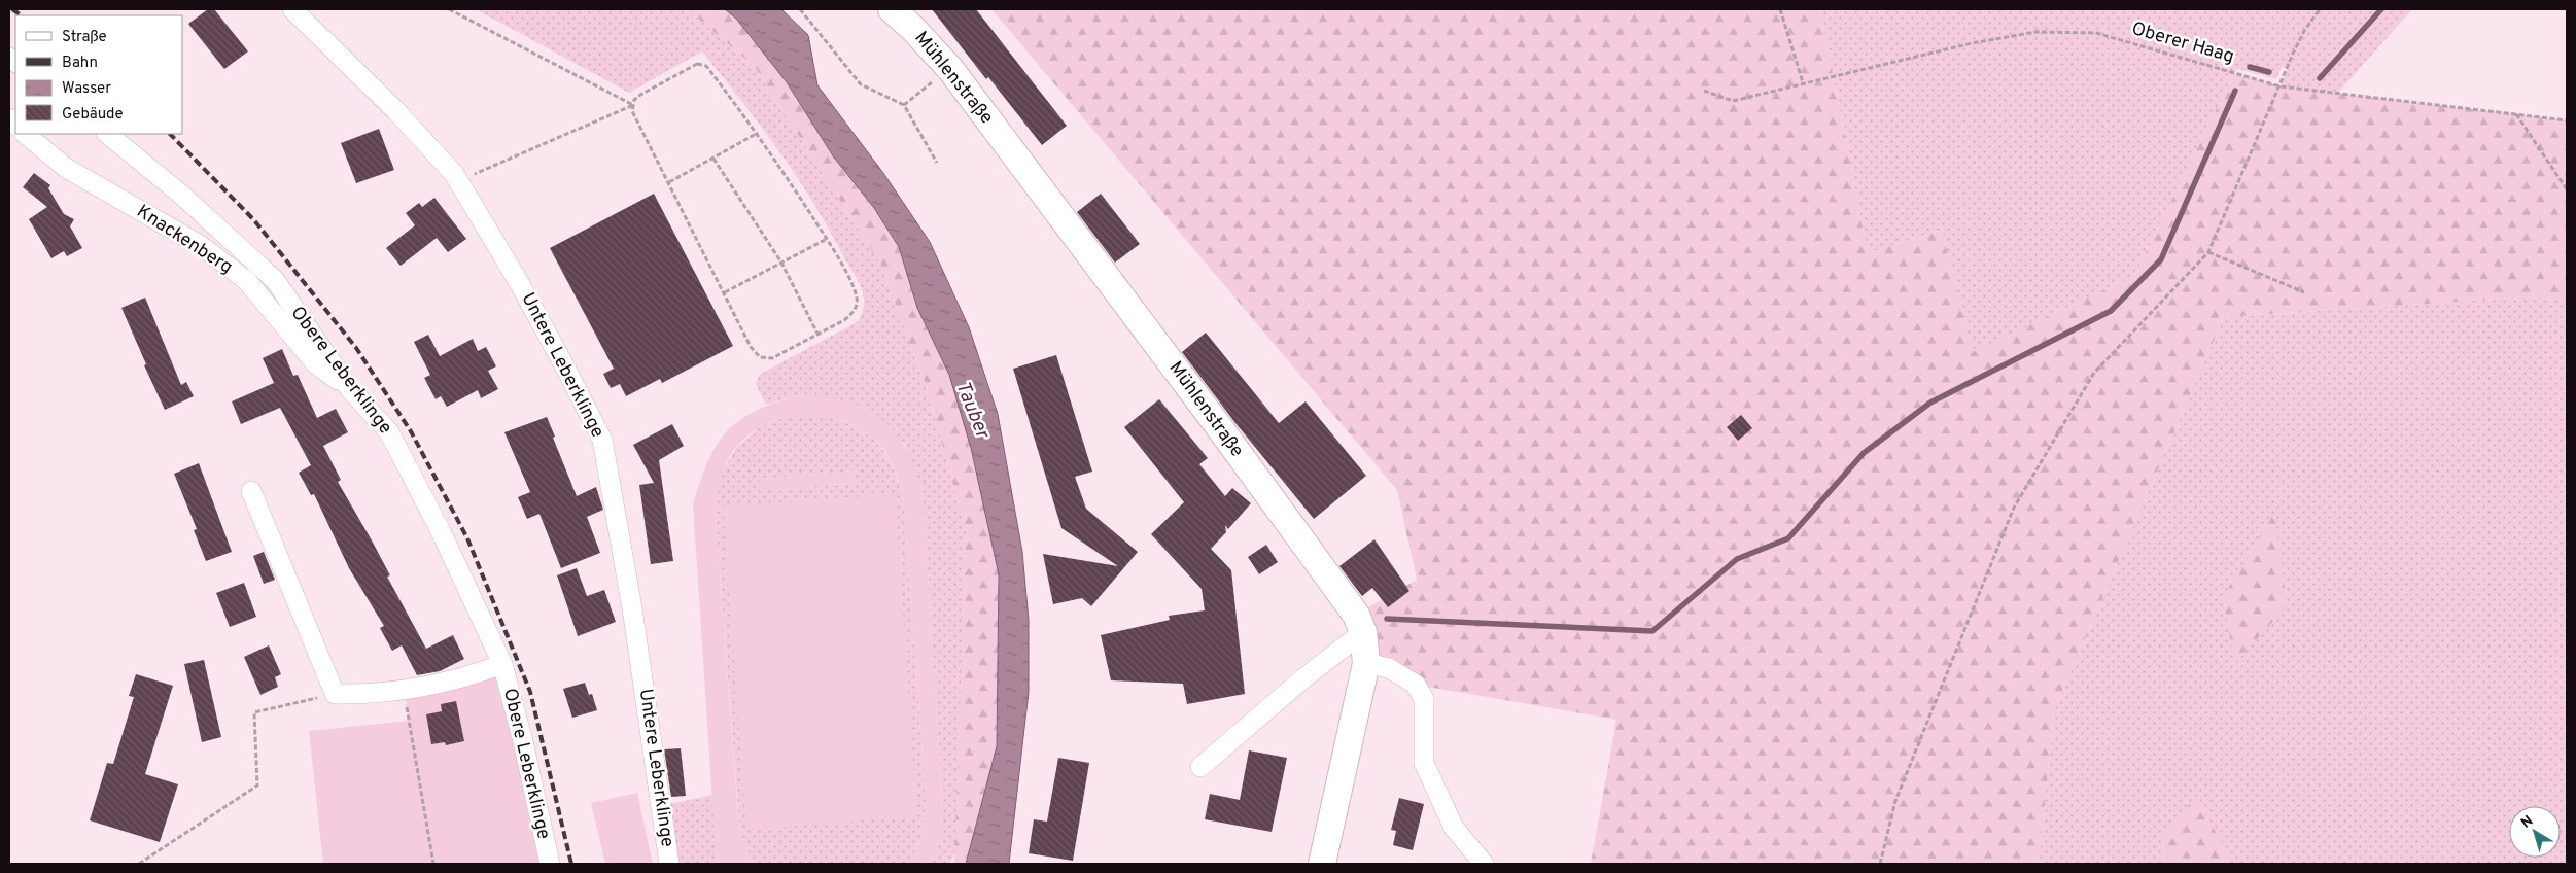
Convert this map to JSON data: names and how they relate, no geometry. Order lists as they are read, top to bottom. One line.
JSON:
{"streets":{"main road":["Mühlenstraße"],"street":["Knackenberg","Untere Leberklinge","Obere Leberklinge"],"path":["Oberer Haag"]},"crossings":[["Knackenberg","Obere Leberklinge"]],"water":["Tauber"],"legend":["Straße","Bahn","Wasser","Gebäude"],"north":"top left"}
